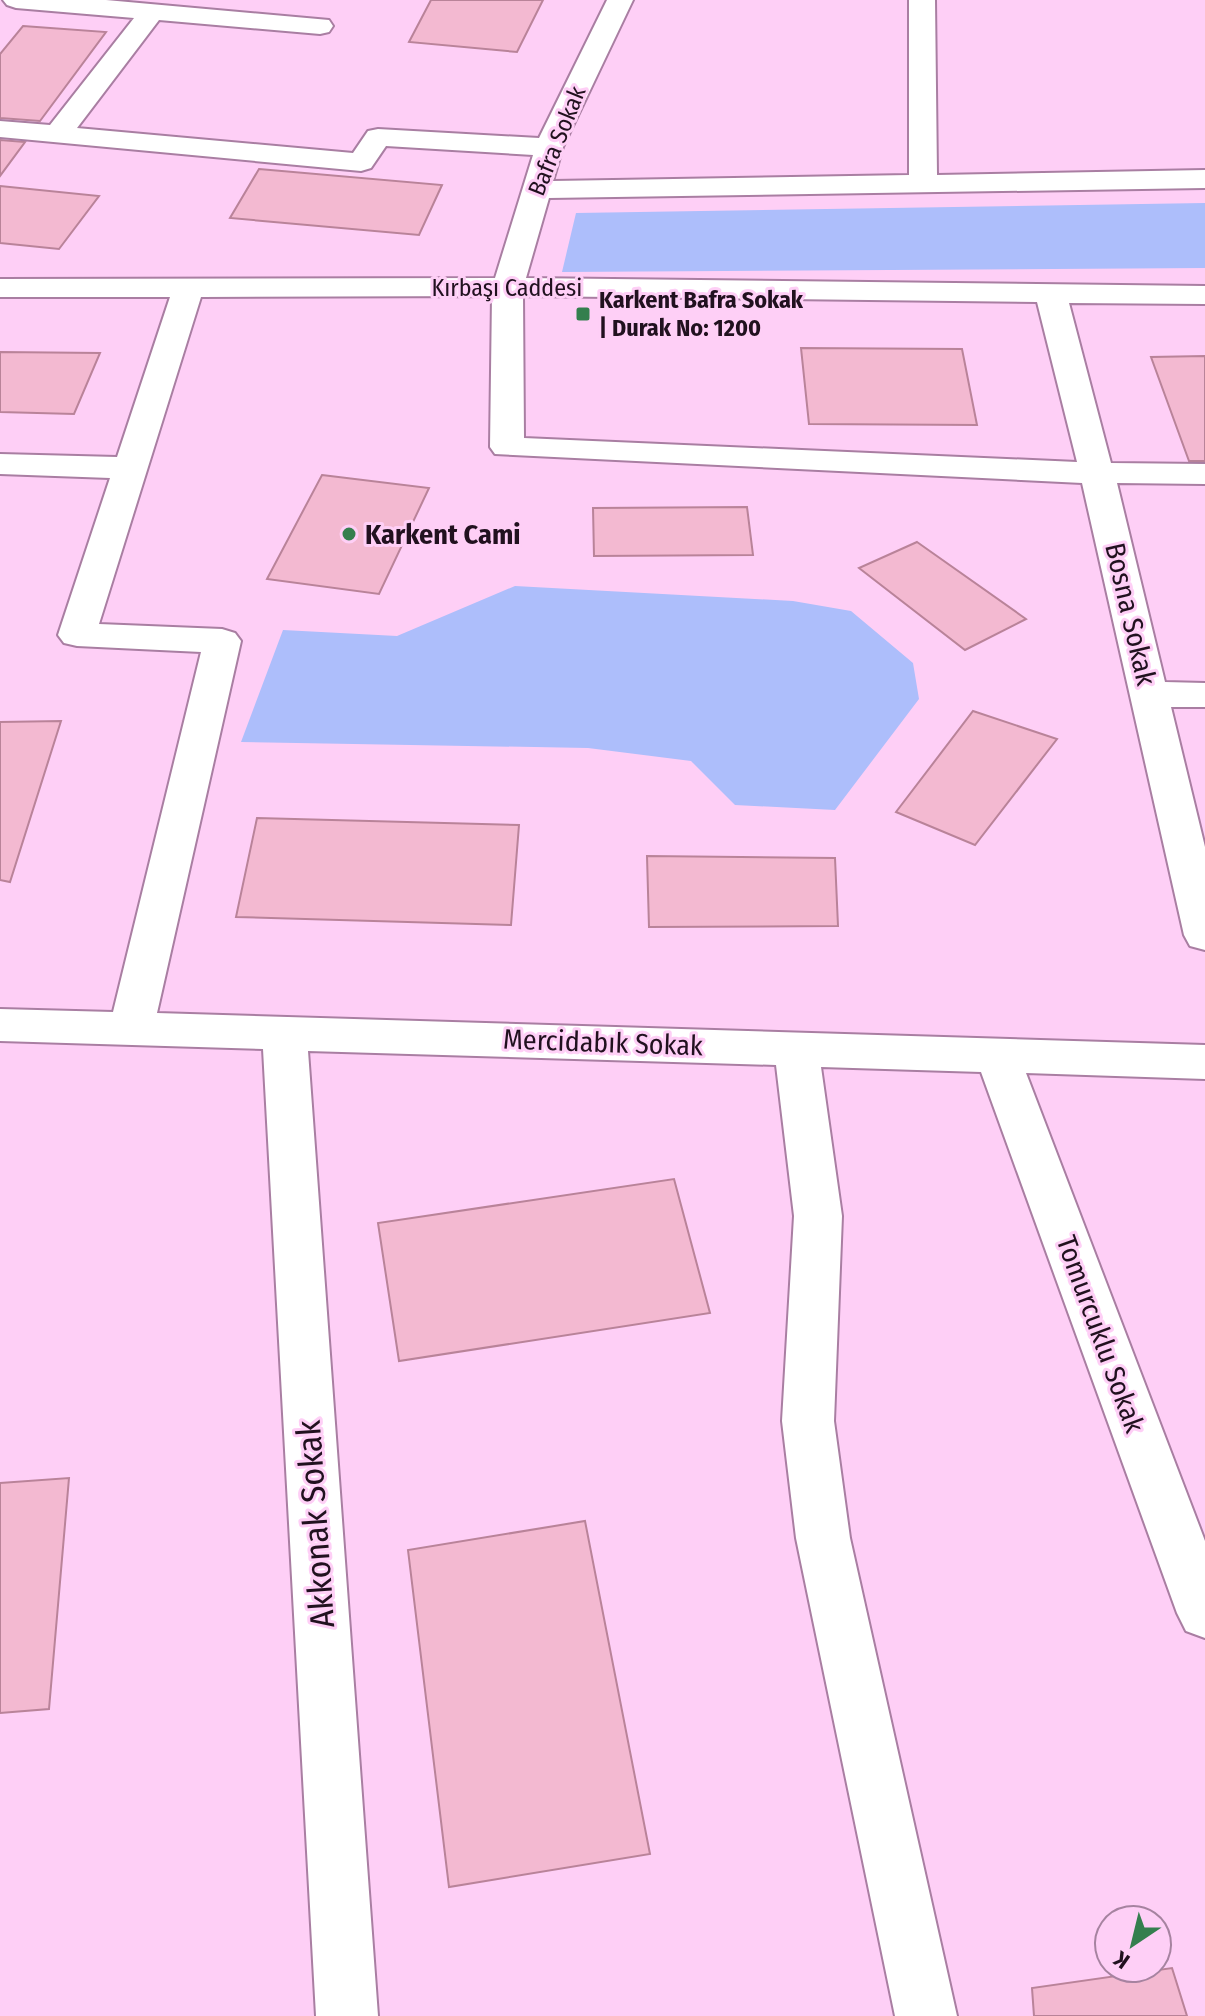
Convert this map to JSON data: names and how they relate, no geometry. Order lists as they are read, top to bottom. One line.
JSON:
{"streets":{"street":["Bafra Sokak","Kırbaşı Caddesi","Bosna Sokak","Mercidabık Sokak","Tomurcuklu Sokak","Akkonak Sokak"]},"crossings":[["Bafra Sokak","Kırbaşı Caddesi"],["Bafra Sokak","Bosna Sokak"],["Kırbaşı Caddesi","Bosna Sokak"],["Mercidabık Sokak","Tomurcuklu Sokak"],["Mercidabık Sokak","Akkonak Sokak"]],"places":{"transit":["Karkent Bafra Sokak | Durak No: 1200"],"other":["Karkent Cami"]},"north":"bottom left"}
